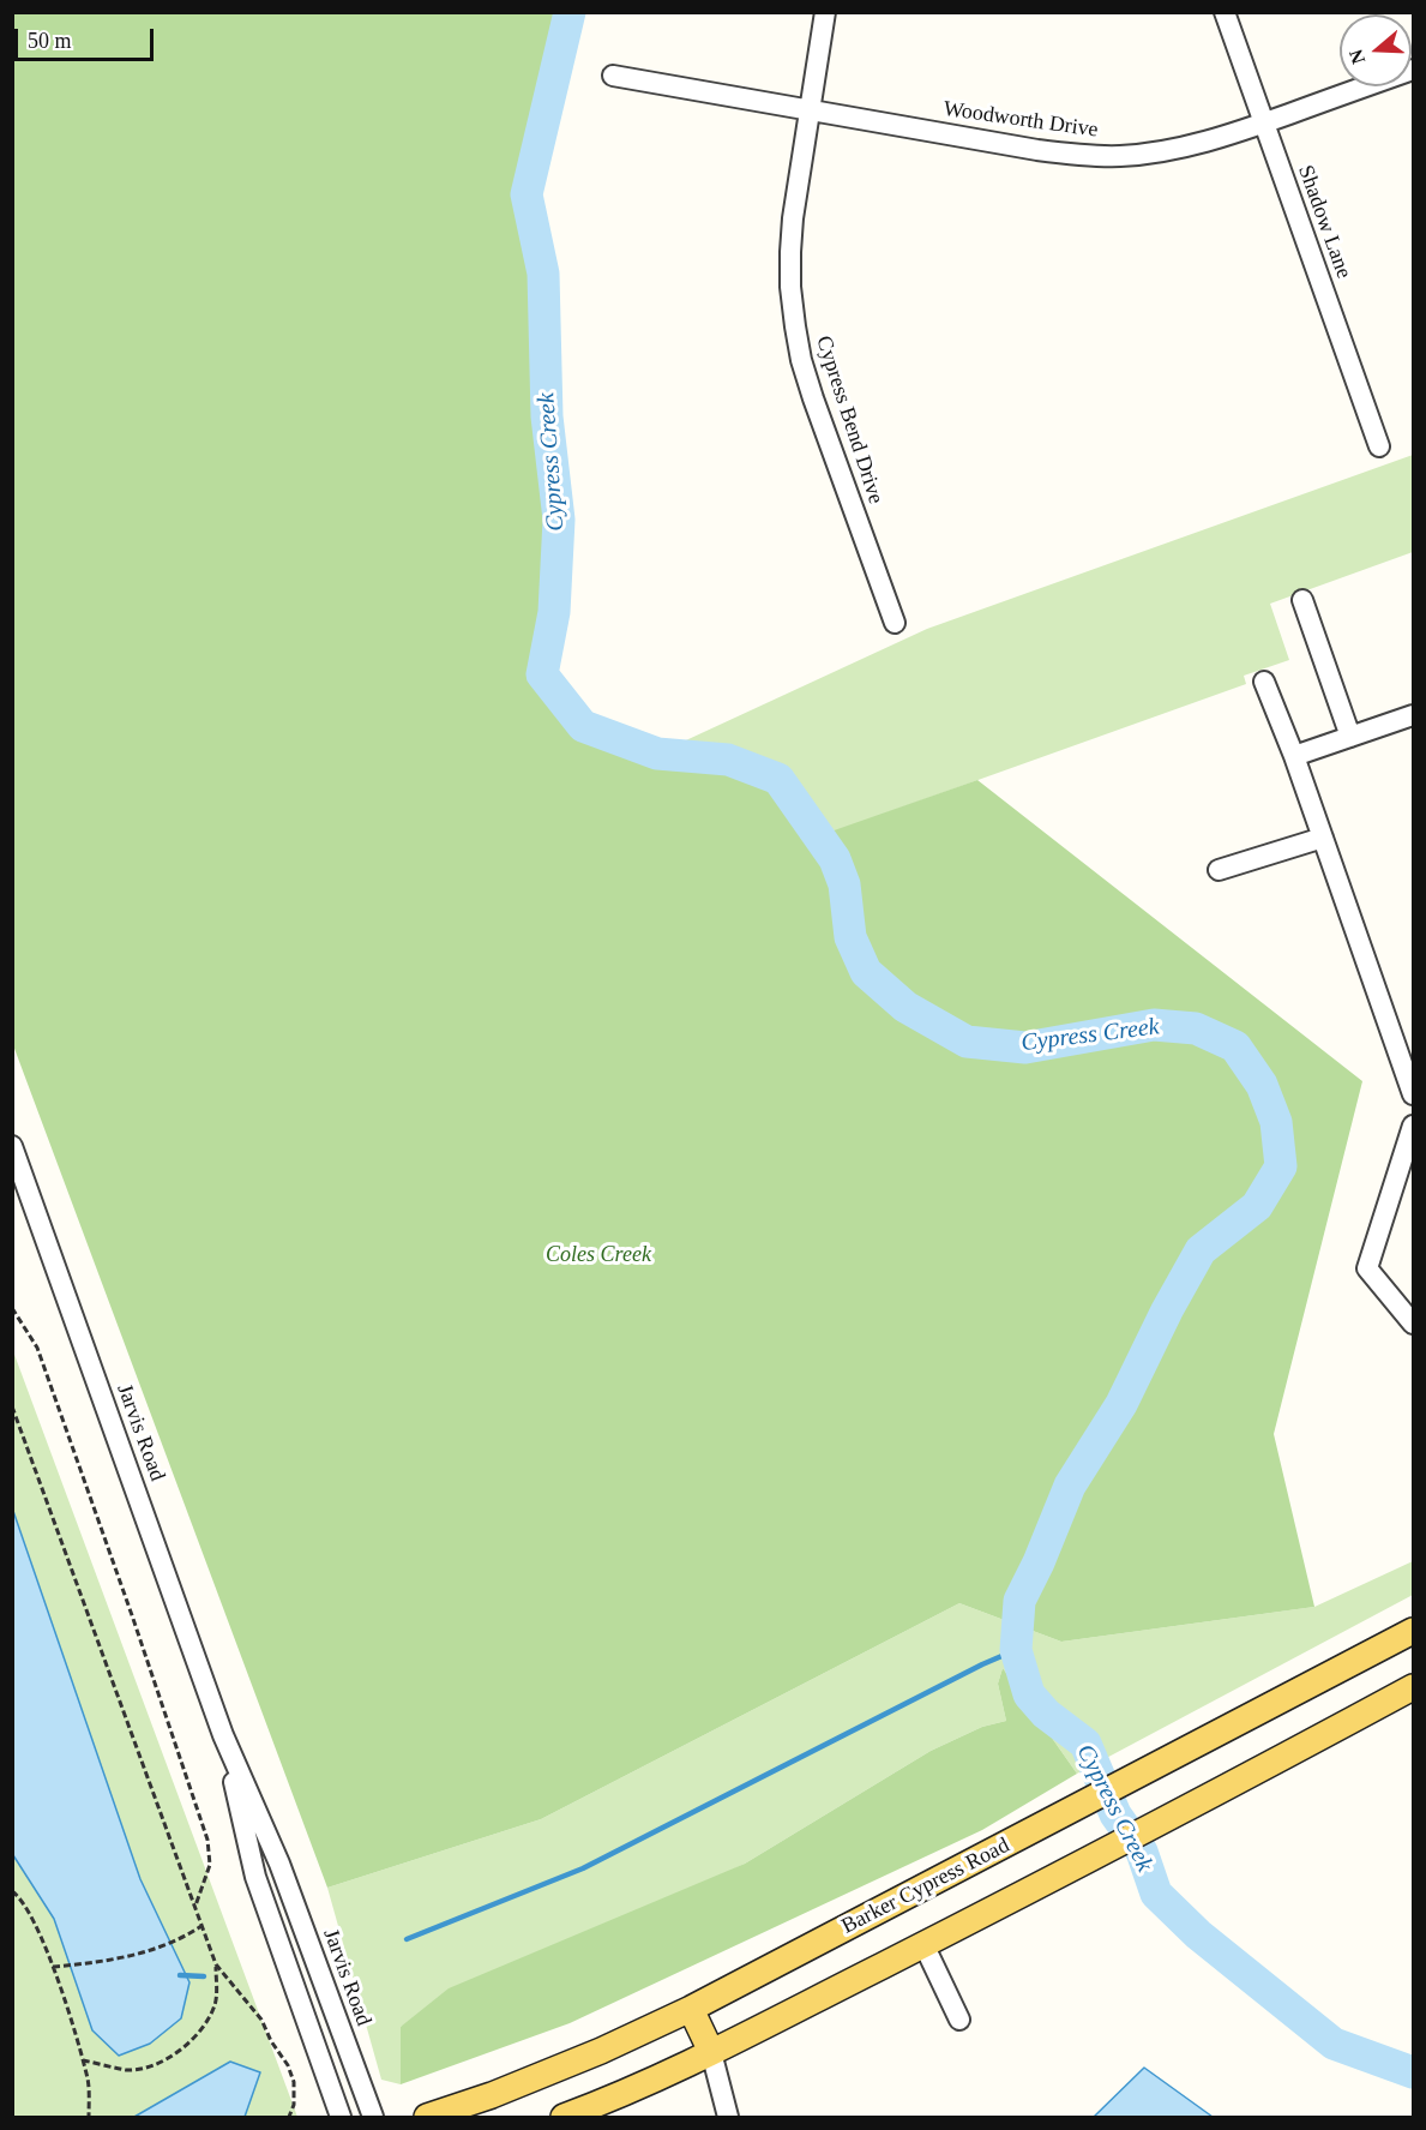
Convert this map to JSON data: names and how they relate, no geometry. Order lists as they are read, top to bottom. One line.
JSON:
{"streets":{"main road":["Barker Cypress Road"],"street":["Woodworth Drive","Shadow Lane","Cypress Bend Drive","Jarvis Road"]},"crossings":[["Woodworth Drive","Shadow Lane"],["Woodworth Drive","Cypress Bend Drive"]],"water":["Cypress Creek"],"parks":["Coles Creek"],"scale_bar":"50 m","north":"left"}
